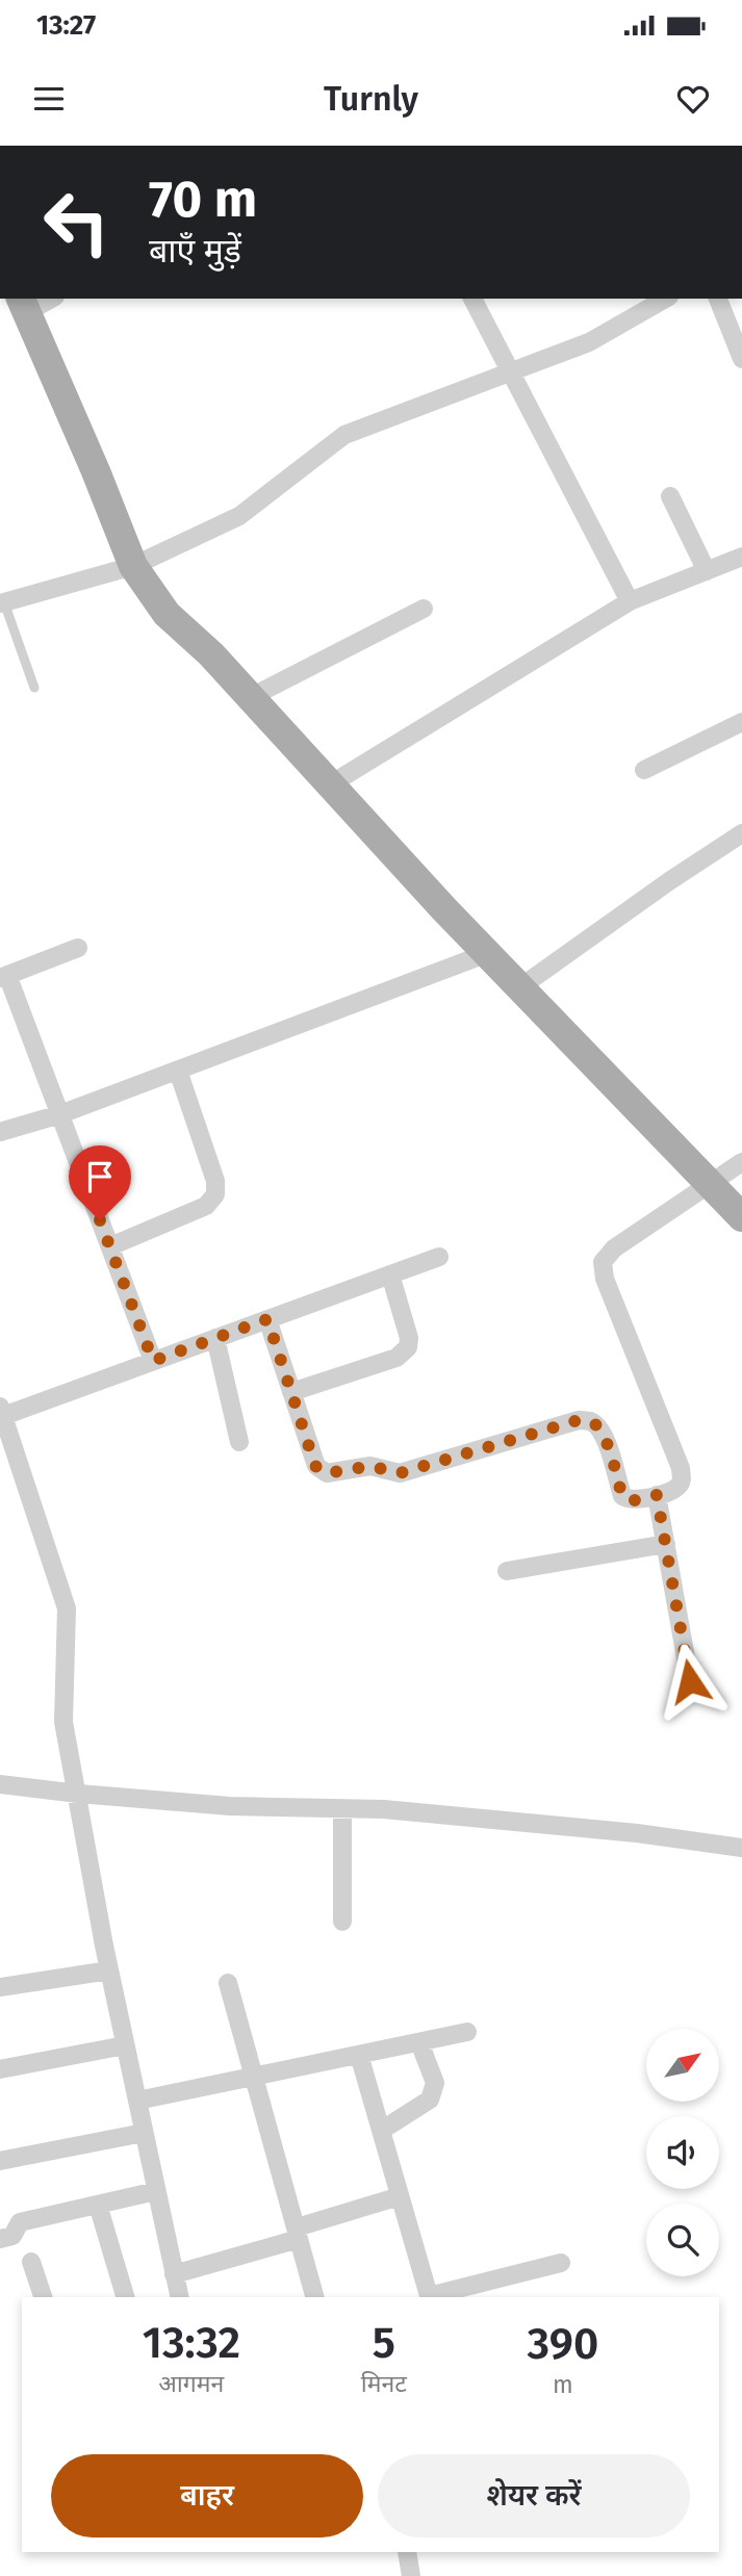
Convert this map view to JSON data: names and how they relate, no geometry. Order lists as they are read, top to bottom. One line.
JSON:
{"north":"top right","page":{"status":"13:27","header":"Turnly","turn":["70 m","बाएँ मुड़ें"],"eta":["13:32","आगमन","5","मिनट","390","m"],"buttons":["बाहर","शेयर करें"]}}
